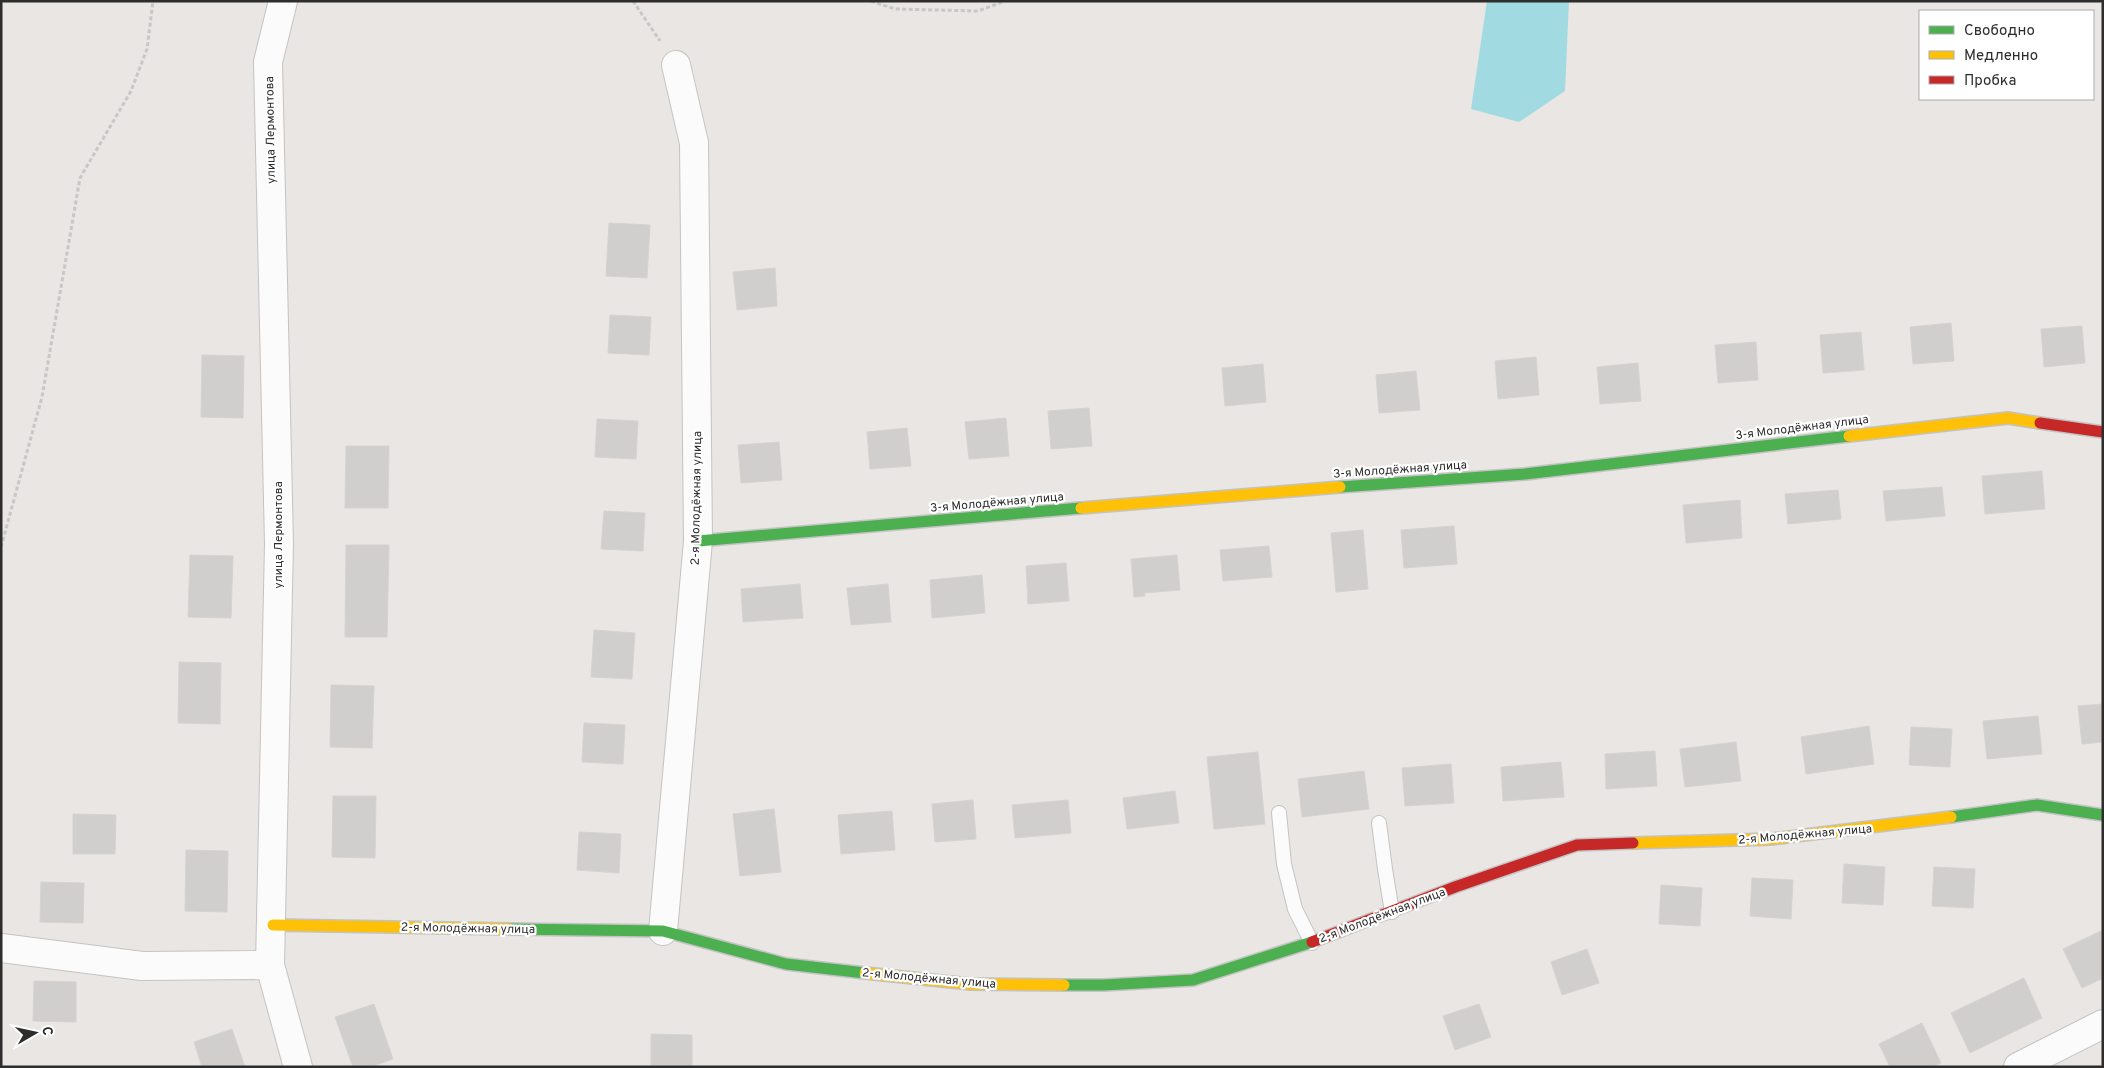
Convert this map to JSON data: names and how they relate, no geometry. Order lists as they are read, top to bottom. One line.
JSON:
{"streets":{"street":["улица Лермонтова","3-я Молодёжная улица","2-я Молодёжная улица"]},"crossings":[["улица Лермонтова","2-я Молодёжная улица"],["3-я Молодёжная улица","2-я Молодёжная улица"]],"legend":["Свободно","Медленно","Пробка"],"north":"right"}
